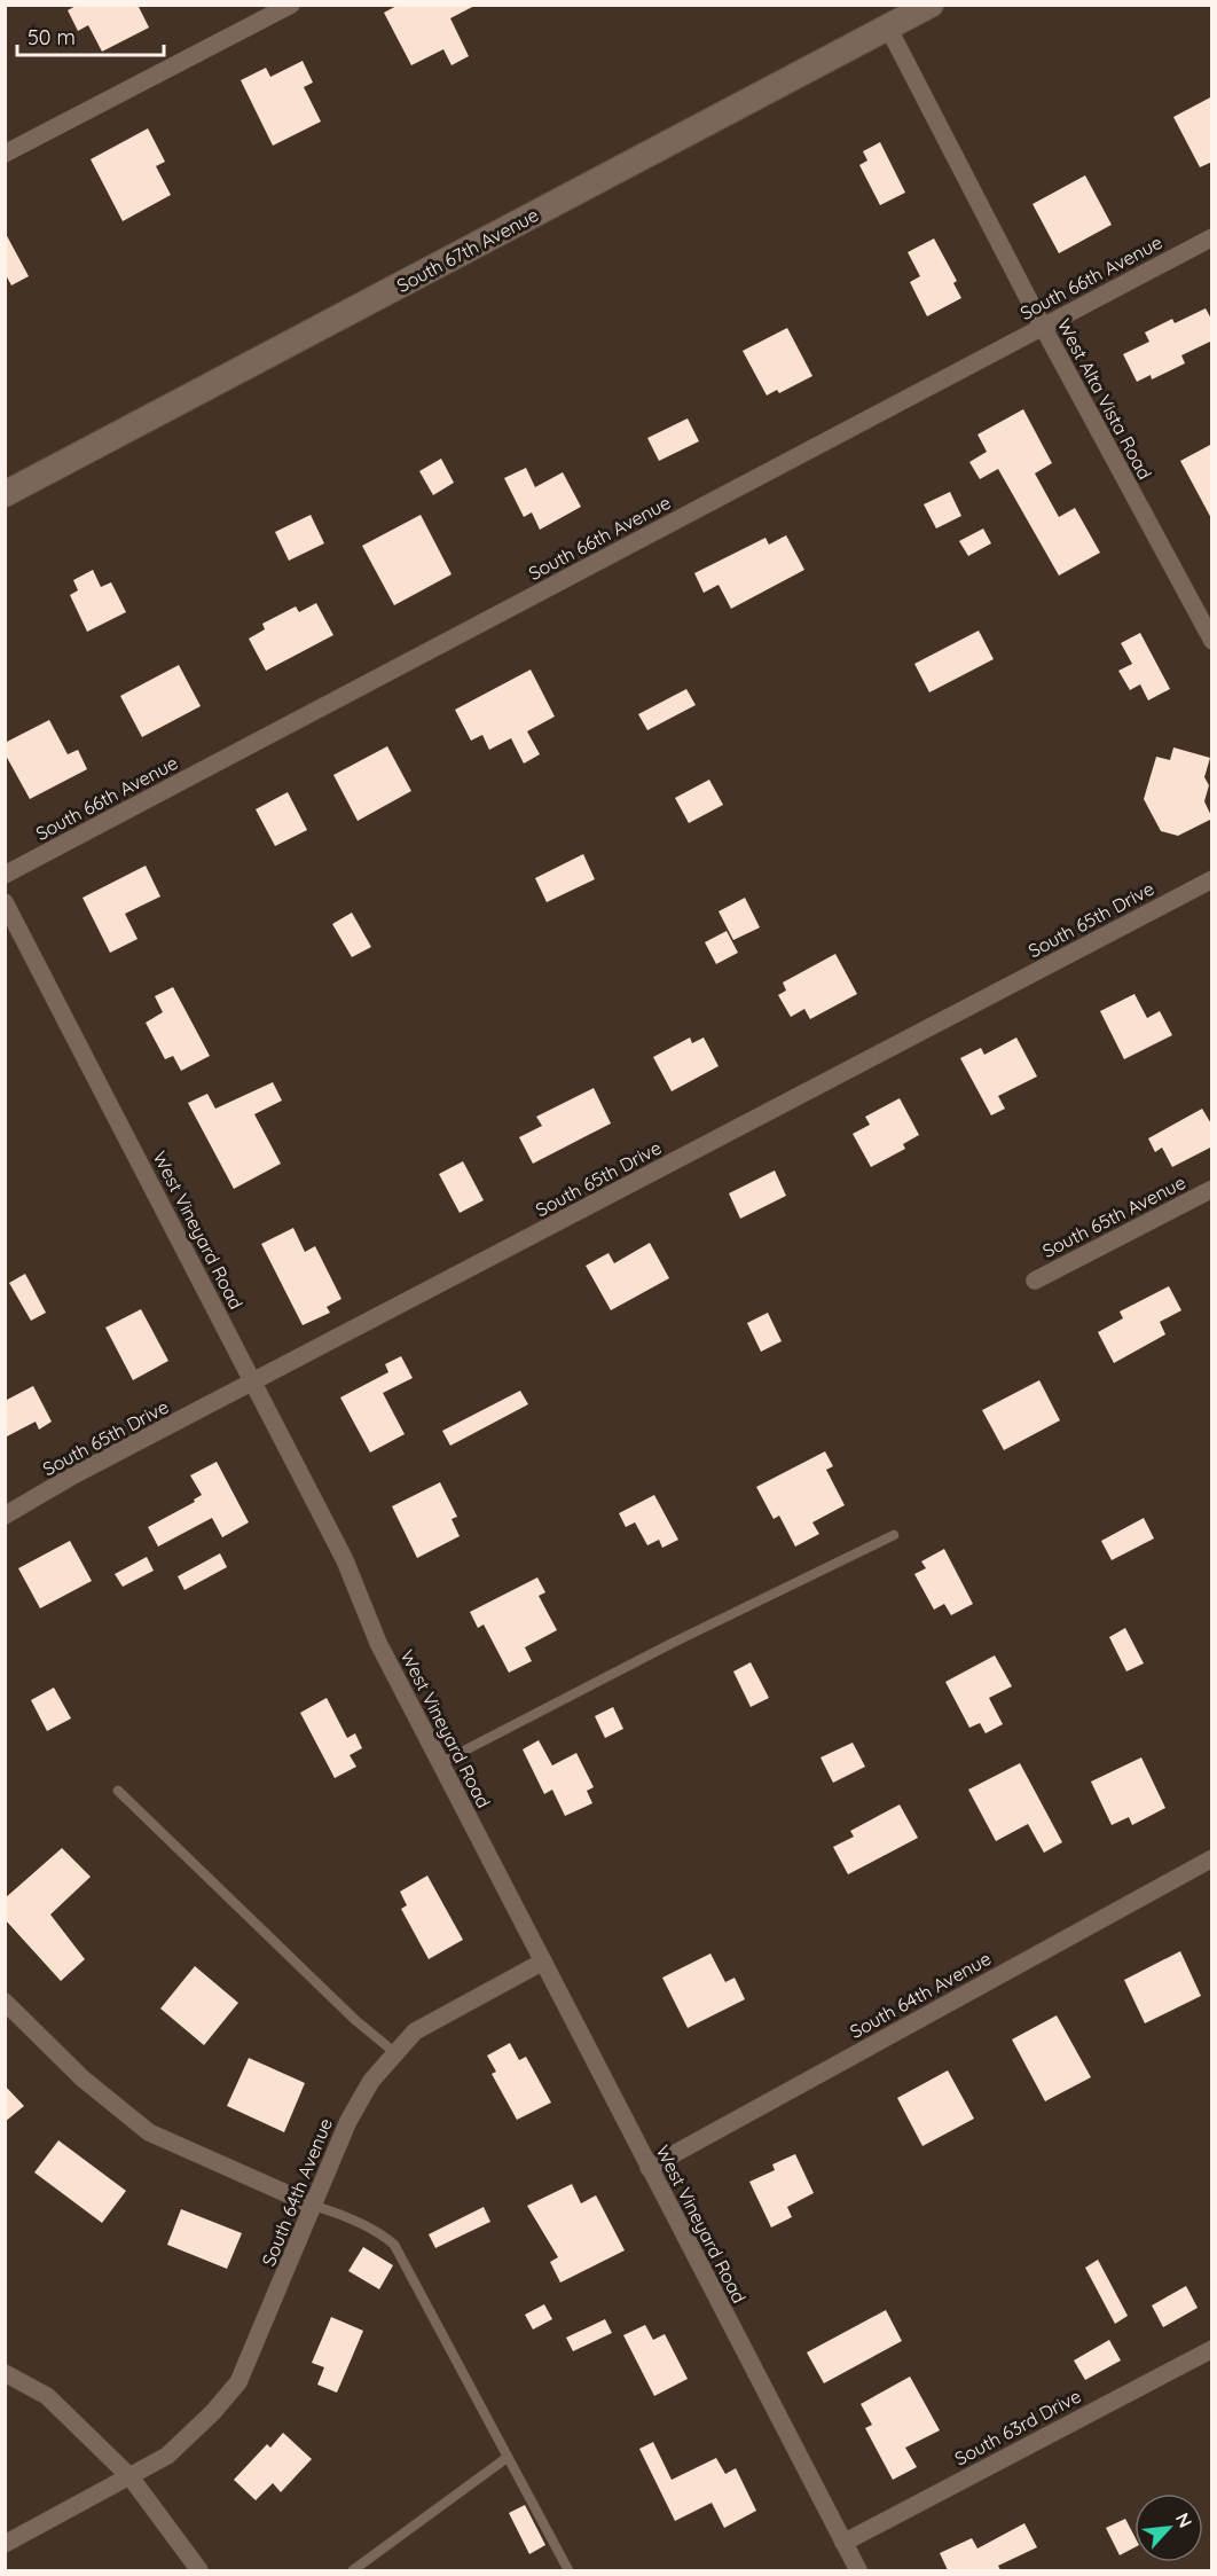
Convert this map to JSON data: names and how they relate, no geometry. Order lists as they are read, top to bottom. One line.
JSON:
{"streets":{"main road":["South 67th Avenue"],"street":["South 66th Avenue","West Alta Vista Road","South 65th Drive","South 65th Avenue","West Vineyard Road","South 64th Avenue","South 63rd Drive"]},"crossings":[["South 67th Avenue","West Alta Vista Road"],["South 66th Avenue","West Alta Vista Road"],["South 65th Drive","West Vineyard Road"],["West Vineyard Road","South 64th Avenue"],["West Vineyard Road","South 63rd Drive"]],"scale_bar":"50 m","north":"top right"}
